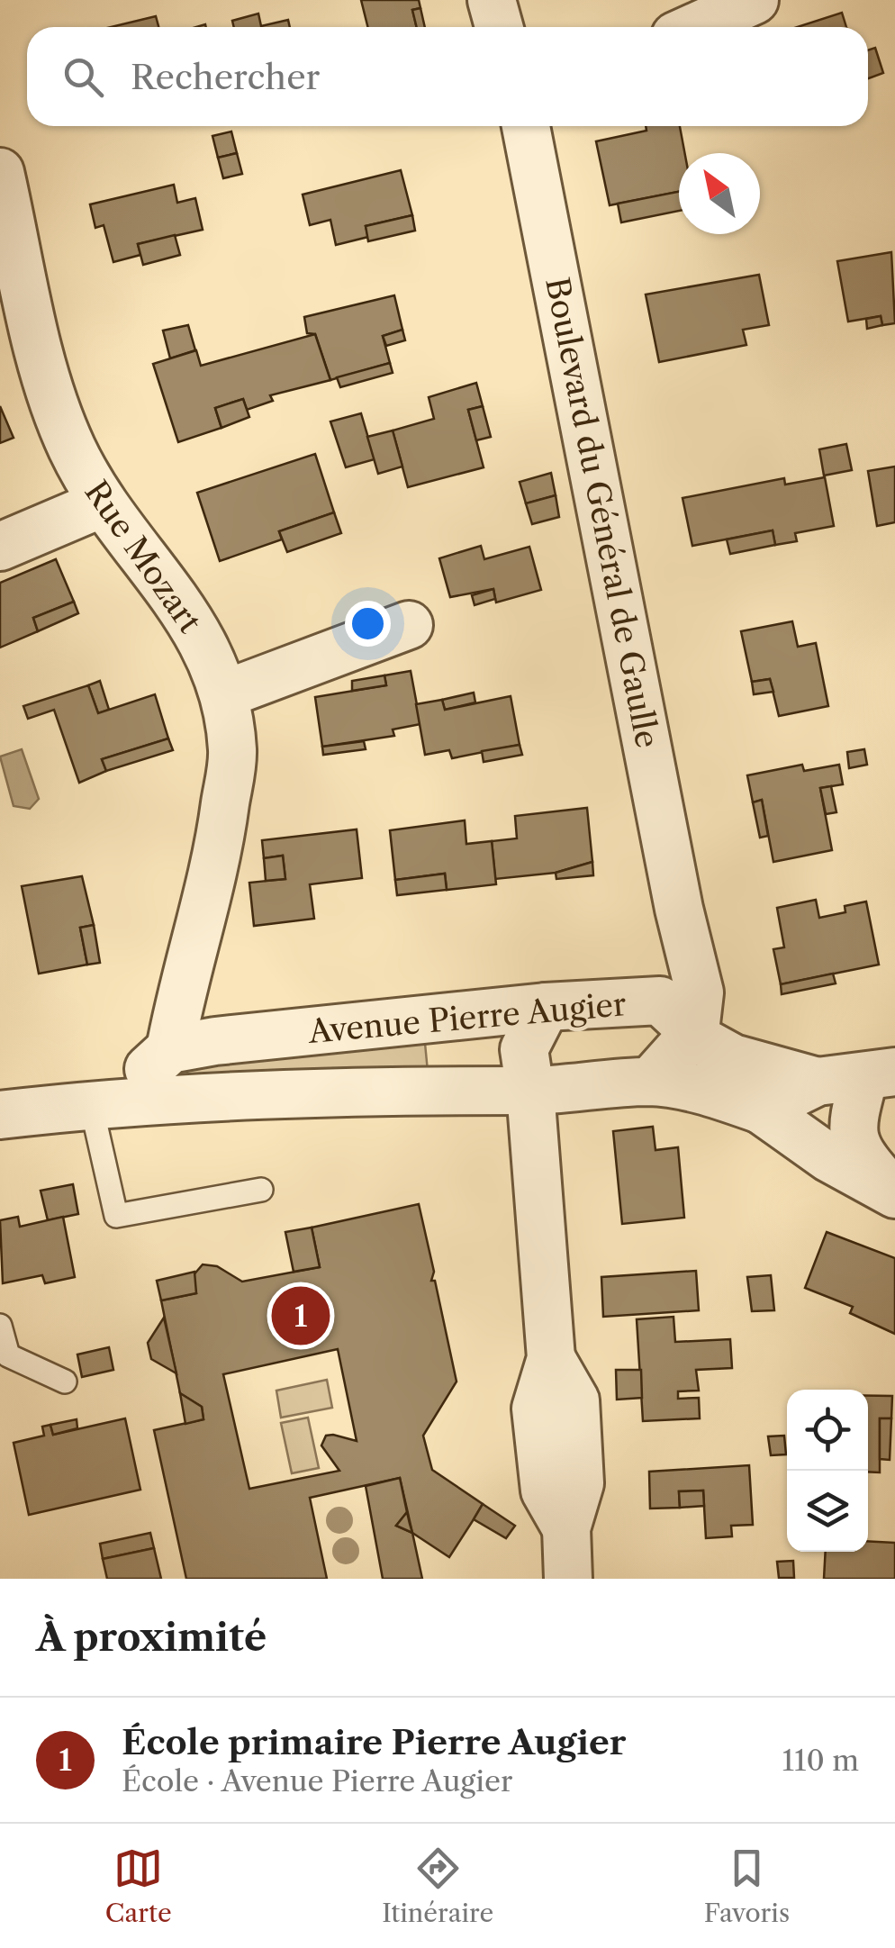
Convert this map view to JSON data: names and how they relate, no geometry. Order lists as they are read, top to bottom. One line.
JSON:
{"streets":{"street":["Boulevard du Général de Gaulle","Rue Mozart","Avenue Pierre Augier"]},"crossings":[["Boulevard du Général de Gaulle","Avenue Pierre Augier"],["Rue Mozart","Avenue Pierre Augier"]],"north":"top left","page":{"search":"Rechercher","pins":"1","heading":"À proximité","list":[{"mark":"1","name":"École primaire Pierre Augier","note":"École · Avenue Pierre Augier","value":"110 m"}],"nav":["Carte","Itinéraire","Favoris"]}}
